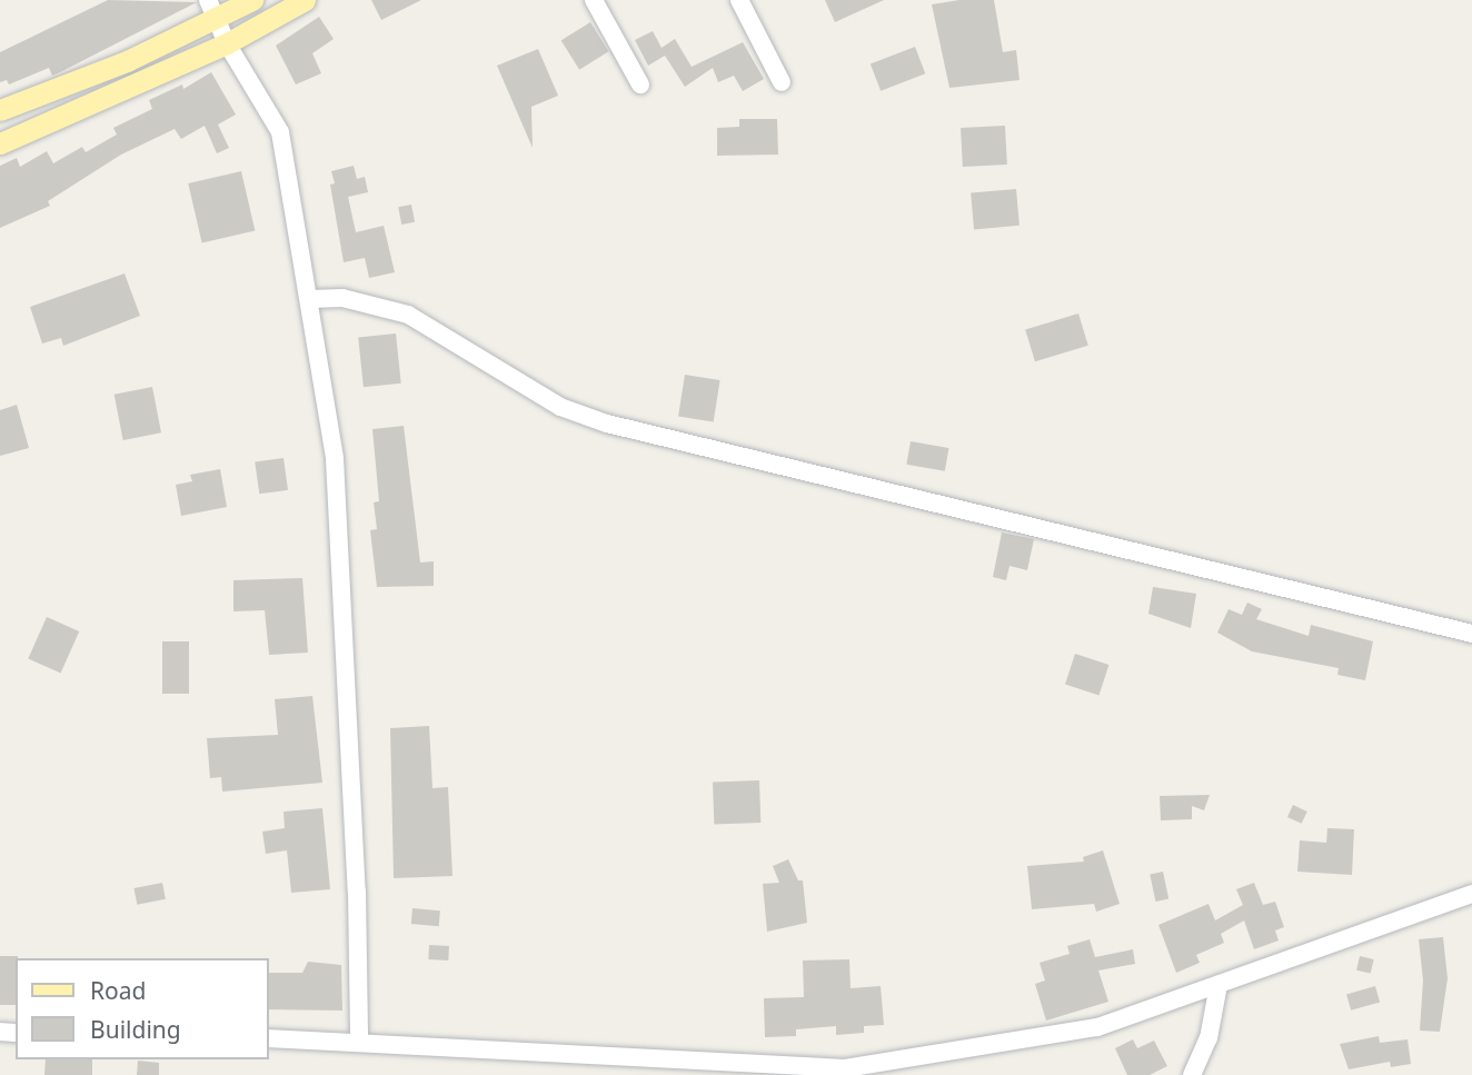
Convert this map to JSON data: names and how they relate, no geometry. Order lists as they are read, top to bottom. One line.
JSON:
{"legend":["Road","Building"]}
